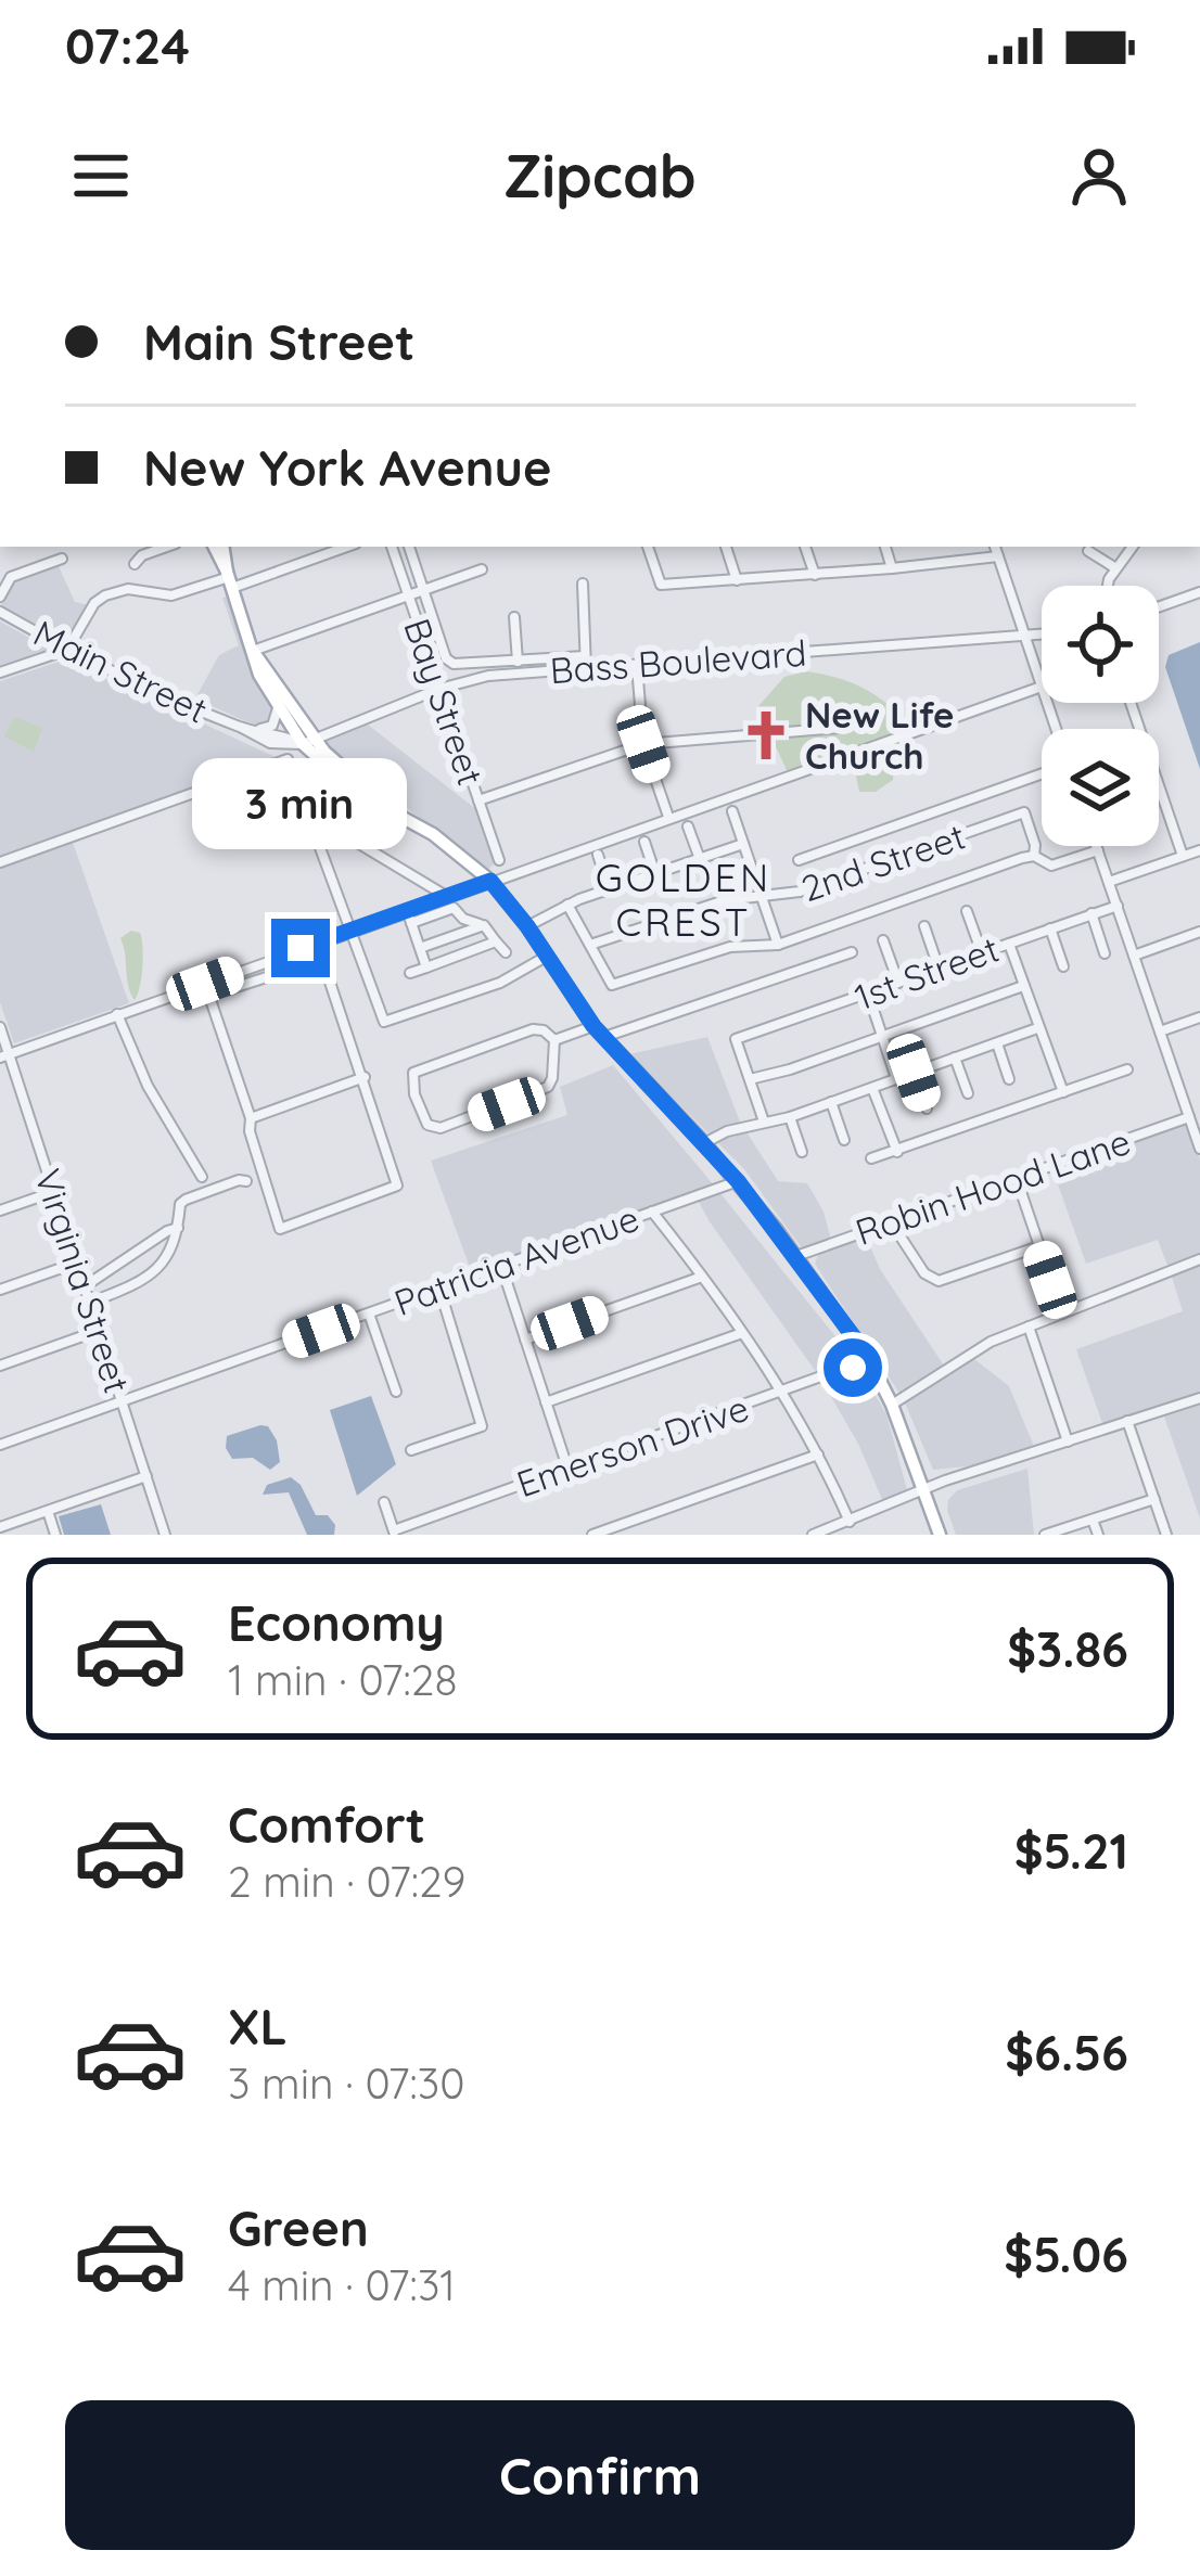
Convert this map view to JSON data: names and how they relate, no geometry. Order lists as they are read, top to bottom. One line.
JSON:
{"streets":{"main road":["Main Street"],"street":["Bass Boulevard","Bay Street","2nd Street","1st Street","Robin Hood Lane","Patricia Avenue","Virginia Street","Emerson Drive"]},"crossings":[["Bass Boulevard","Main Street"],["Bass Boulevard","Bay Street"],["Main Street","Robin Hood Lane"],["Main Street","Patricia Avenue"],["Main Street","Emerson Drive"],["Patricia Avenue","Virginia Street"]],"districts":["GOLDEN CREST"],"places":{"church":["New Life Church"]},"page":{"status":"07:24","header":"Zipcab","banner":["Main Street","New York Avenue"],"bubble":"3 min","list":[{"name":"Economy","note":"1 min · 07:28","value":"$3.86"},{"name":"Comfort","note":"2 min · 07:29","value":"$5.21"},{"name":"XL","note":"3 min · 07:30","value":"$6.56"},{"name":"Green","note":"4 min · 07:31","value":"$5.06"}],"buttons":"Confirm"}}
